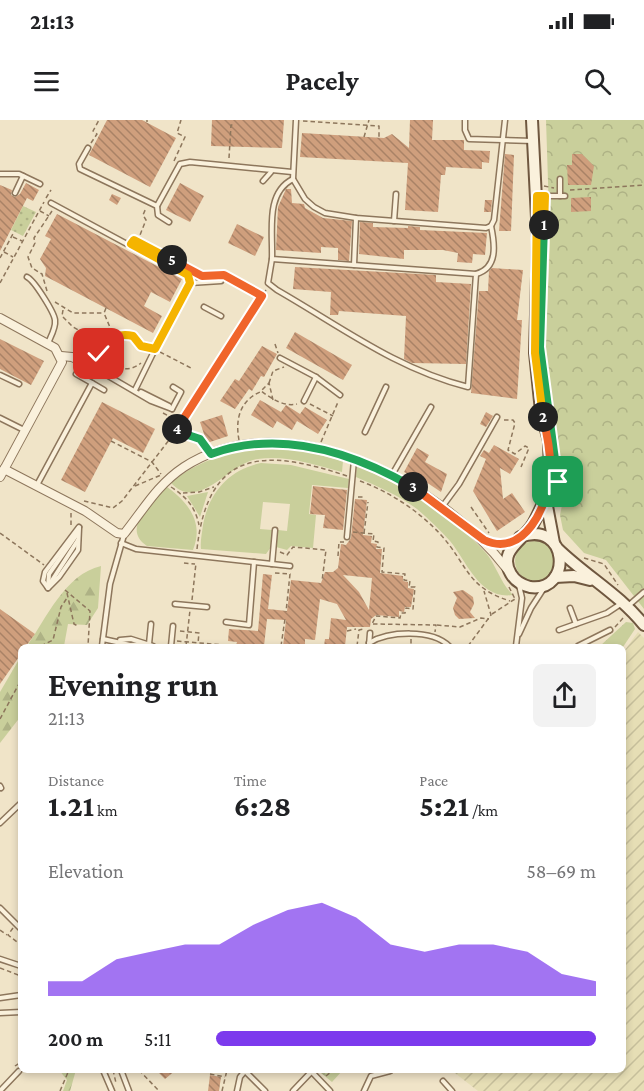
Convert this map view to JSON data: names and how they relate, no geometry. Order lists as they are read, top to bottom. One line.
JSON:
{"page":{"status":"21:13","header":"Pacely","pins":["1","5","2","4","3"],"heading":["Evening run","21:13"],"stats":[["Distance","1.21 km"],["Time","6:28"],["Pace","5:21 /km"]],"chart":["Elevation","58–69 m"],"list":[{"name":"200 m","note":"5:11"}]}}
